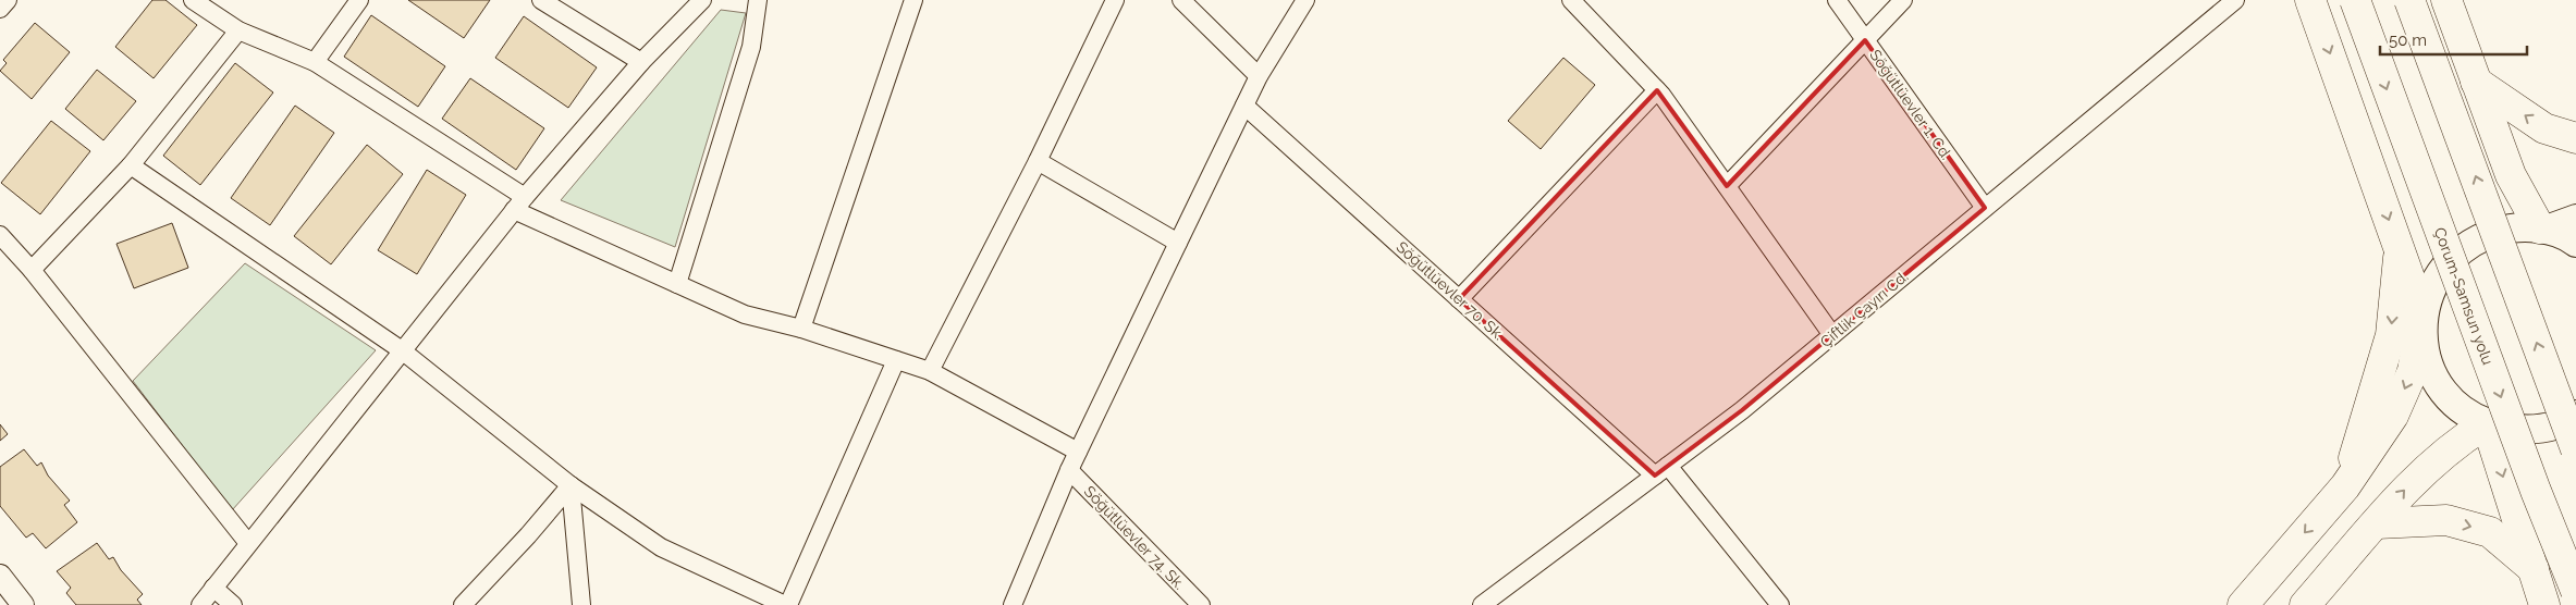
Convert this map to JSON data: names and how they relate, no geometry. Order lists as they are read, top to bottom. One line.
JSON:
{"streets":{"highway":["Çorum-Samsun yolu"],"street":["Söğütlüevler 1. Cd.","Söğütlüevler 70. Sk.","Çiftlik Çayırı Cd.","Söğütlüevler 74. Sk."]},"crossings":[["Söğütlüevler 1. Cd.","Çiftlik Çayırı Cd."],["Söğütlüevler 70. Sk.","Çiftlik Çayırı Cd."]],"scale_bar":"50 m"}
